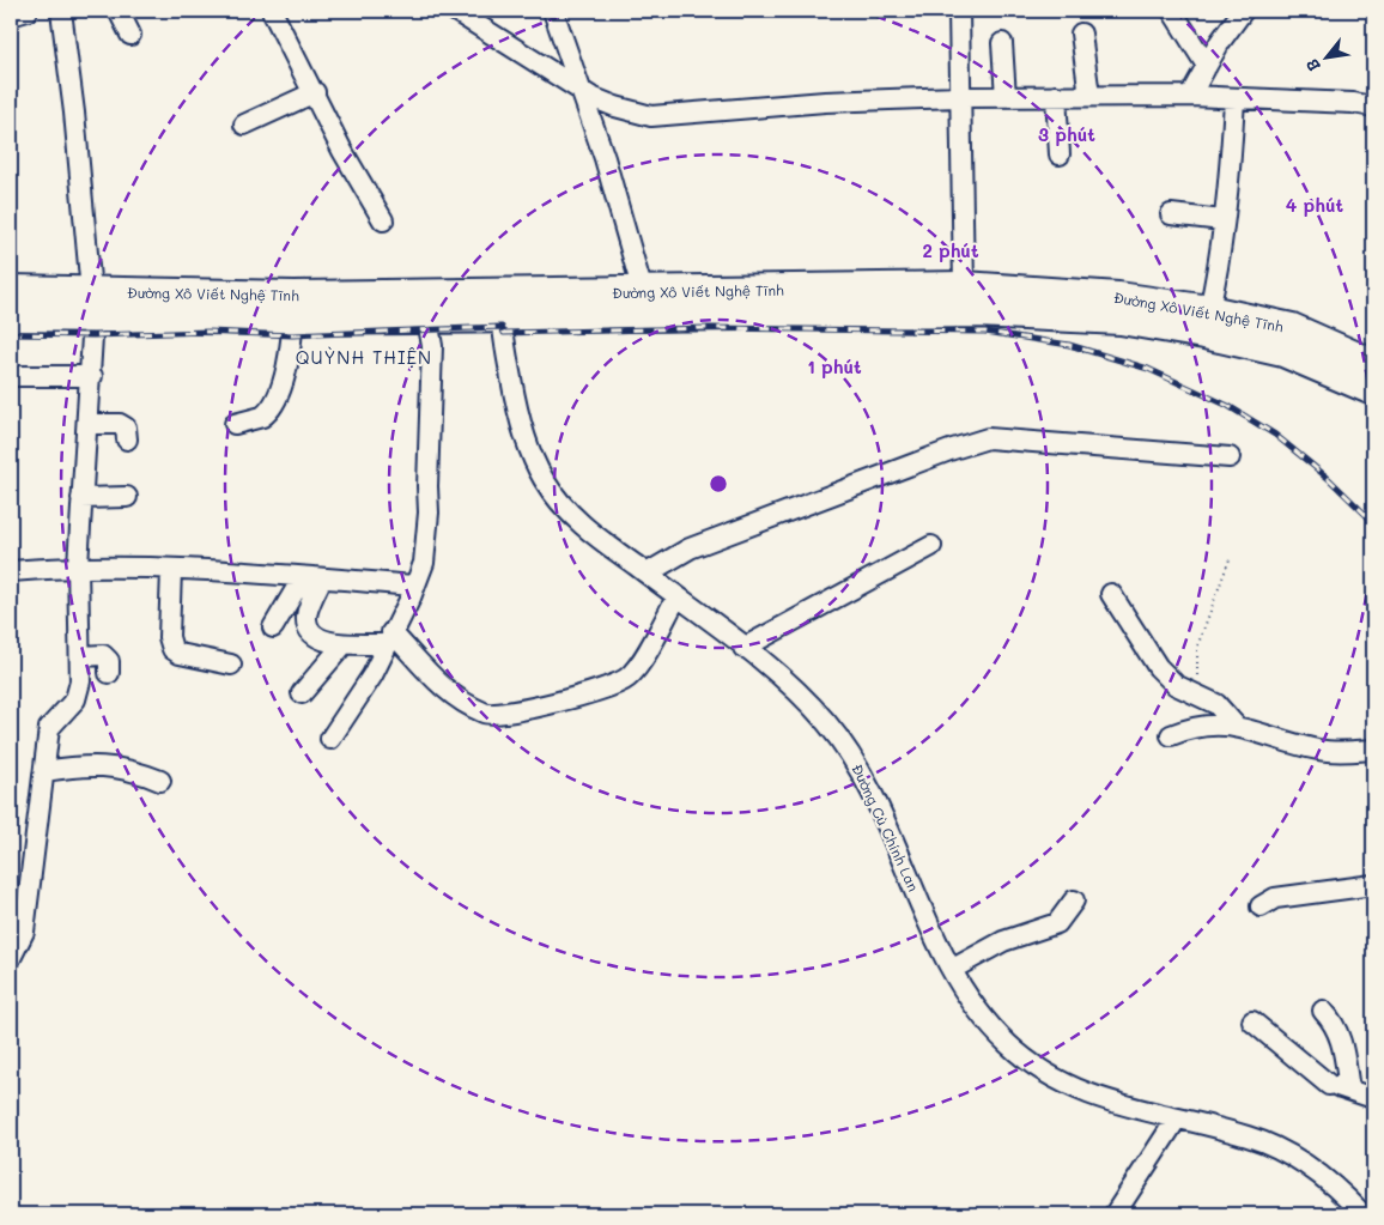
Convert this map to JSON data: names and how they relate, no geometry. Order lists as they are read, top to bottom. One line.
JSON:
{"streets":{"highway":["Đường Xô Viết Nghệ Tĩnh"],"street":["Đường Cù Chính Lan"]},"crossings":[["Đường Xô Viết Nghệ Tĩnh","Đường Cù Chính Lan"]],"districts":["QUỲNH THIỆN"],"north":"bottom left","rings":["3 phút","4 phút","2 phút","1 phút"]}
